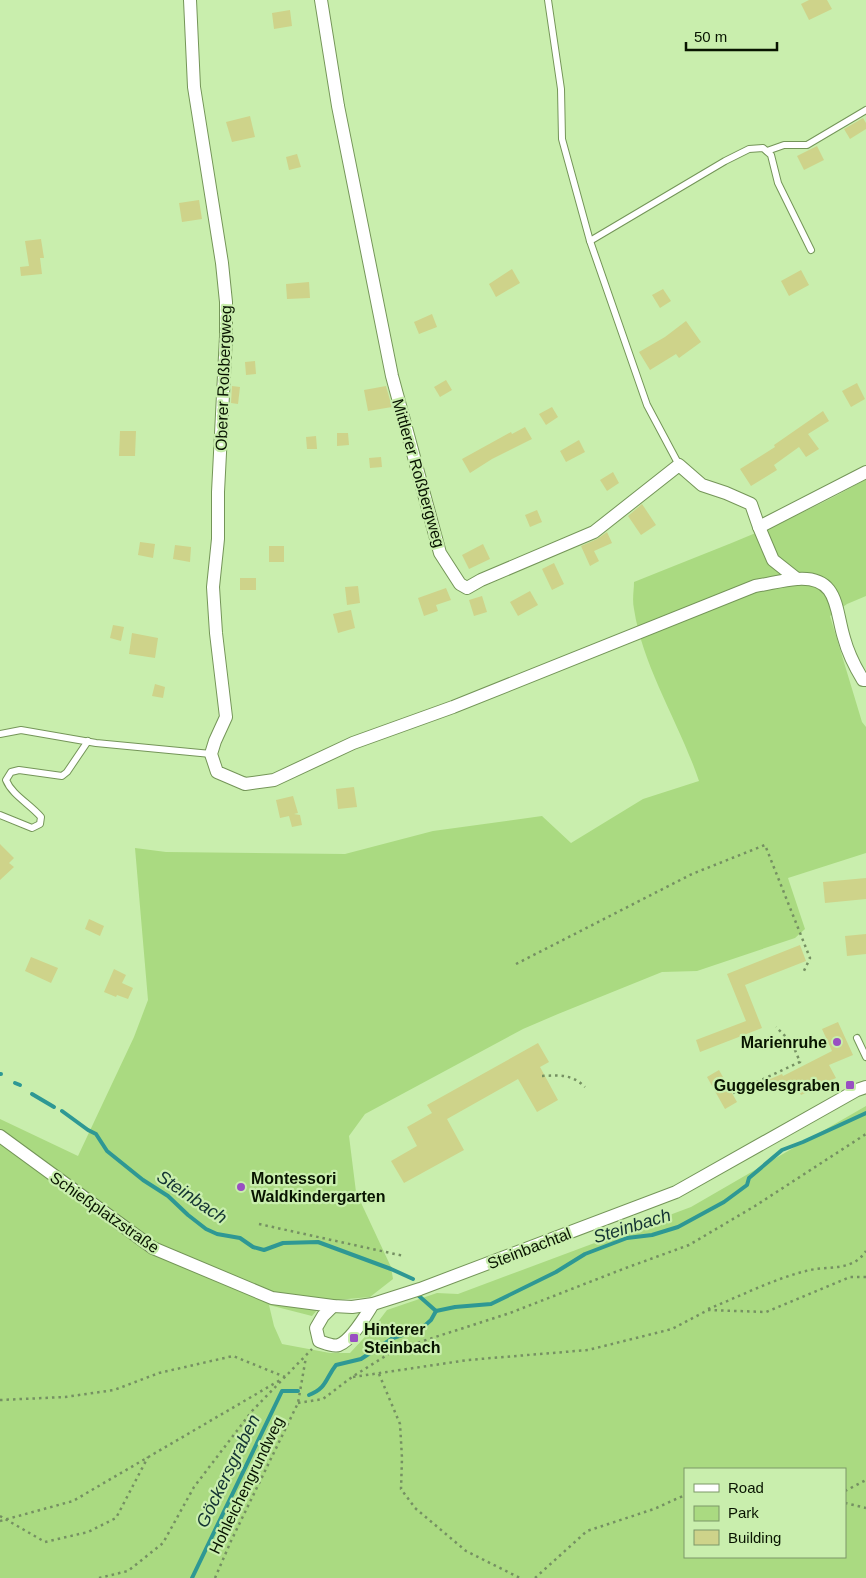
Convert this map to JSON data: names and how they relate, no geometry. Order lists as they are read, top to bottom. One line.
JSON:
{"streets":{"street":["Oberer Roßbergweg","Mittlerer Roßbergweg","Schießplatzstraße","Steinbachtal"],"path":["Hohleichengrundweg"]},"crossings":[["Schießplatzstraße","Steinbachtal"]],"water":["Steinbach","Göckersgraben"],"places":{"other":["Marienruhe","Montessori Waldkindergarten"],"transit":["Guggelesgraben","Hinterer Steinbach"]},"legend":["Road","Park","Building"],"scale_bar":"50 m"}
